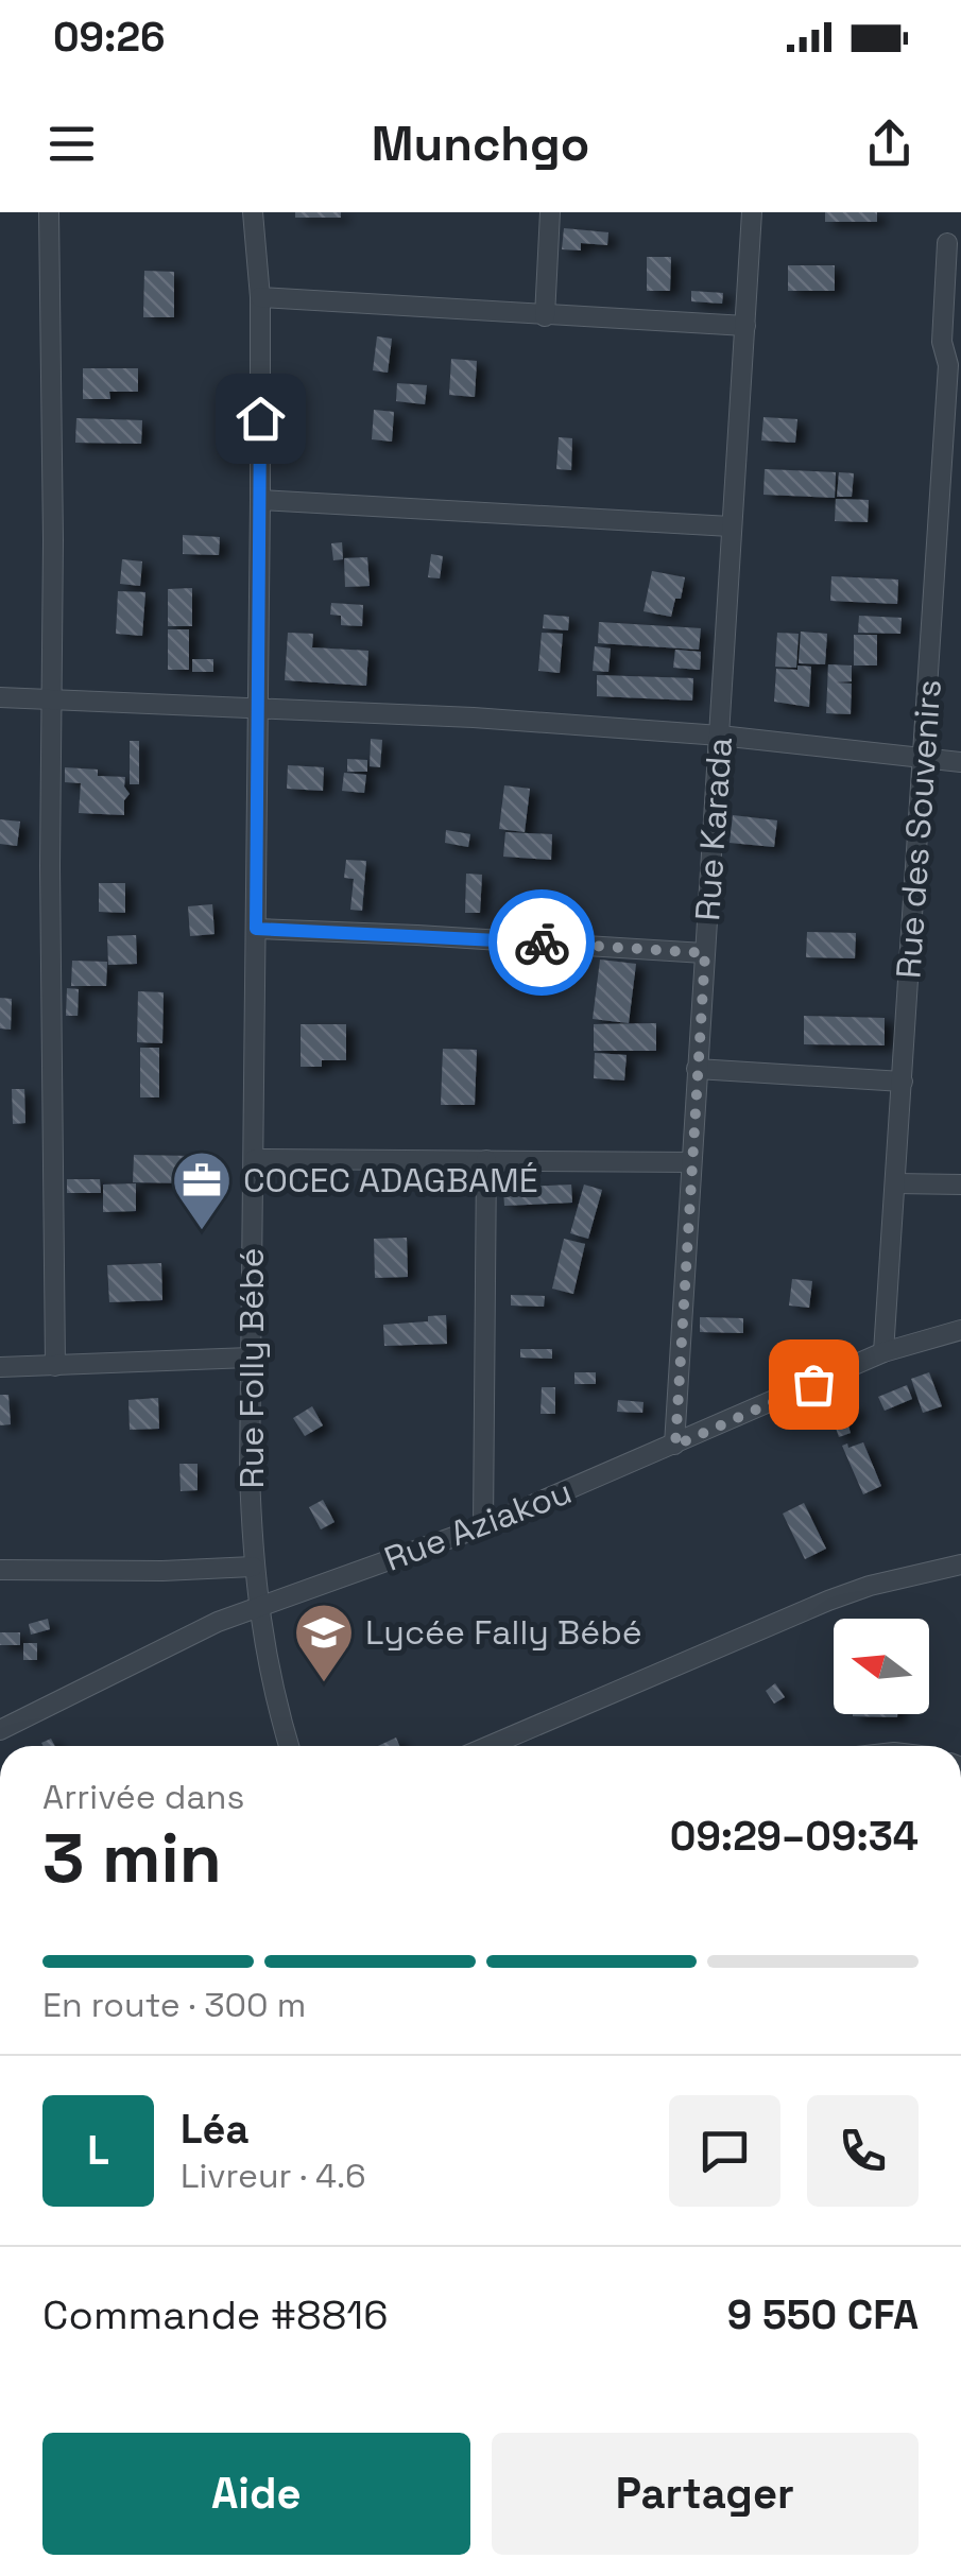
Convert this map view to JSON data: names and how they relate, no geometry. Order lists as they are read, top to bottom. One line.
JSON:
{"streets":{"street":["Rue Karada","Rue des Souvenirs","Rue Folly Bébé","Rue Aziakou"]},"crossings":[["Rue Karada","Rue Aziakou"],["Rue des Souvenirs","Rue Aziakou"],["Rue Folly Bébé","Rue Aziakou"]],"places":{"office":["COCEC ADAGBAMÉ"],"school or university":["Lycée Fally Bébé"]},"north":"left","page":{"status":"09:26","header":"Munchgo","heading":["3 min","Arrivée dans","09:29–09:34"],"panel":["Léa","Livreur · 4.6","Commande #8816","9 550 CFA"],"bar":"En route · 300 m","round":"L","buttons":["Aide","Partager"]}}
